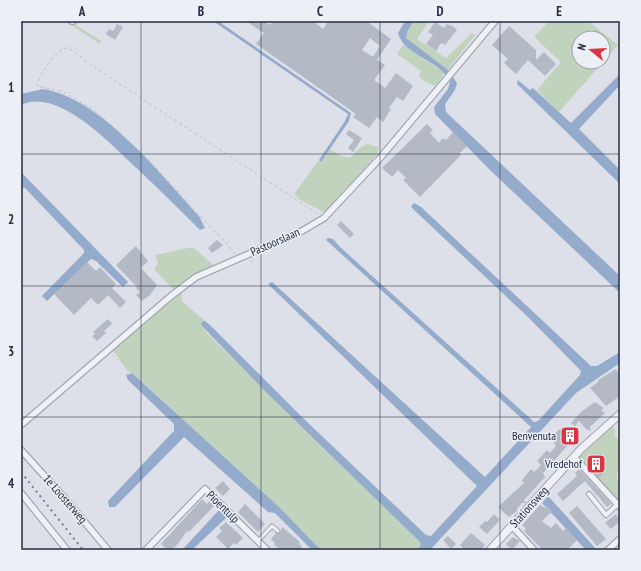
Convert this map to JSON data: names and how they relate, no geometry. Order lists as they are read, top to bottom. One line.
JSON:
{"streets":{"street":["Pastoorslaan","1e Loosterweg","Pioentulp","Stationsweg"]},"places":{"building":["Benvenuta","Vredehof"]},"north":"left","grid":{"columns":["A","B","C","D","E"],"rows":["1","2","3","4"]}}
